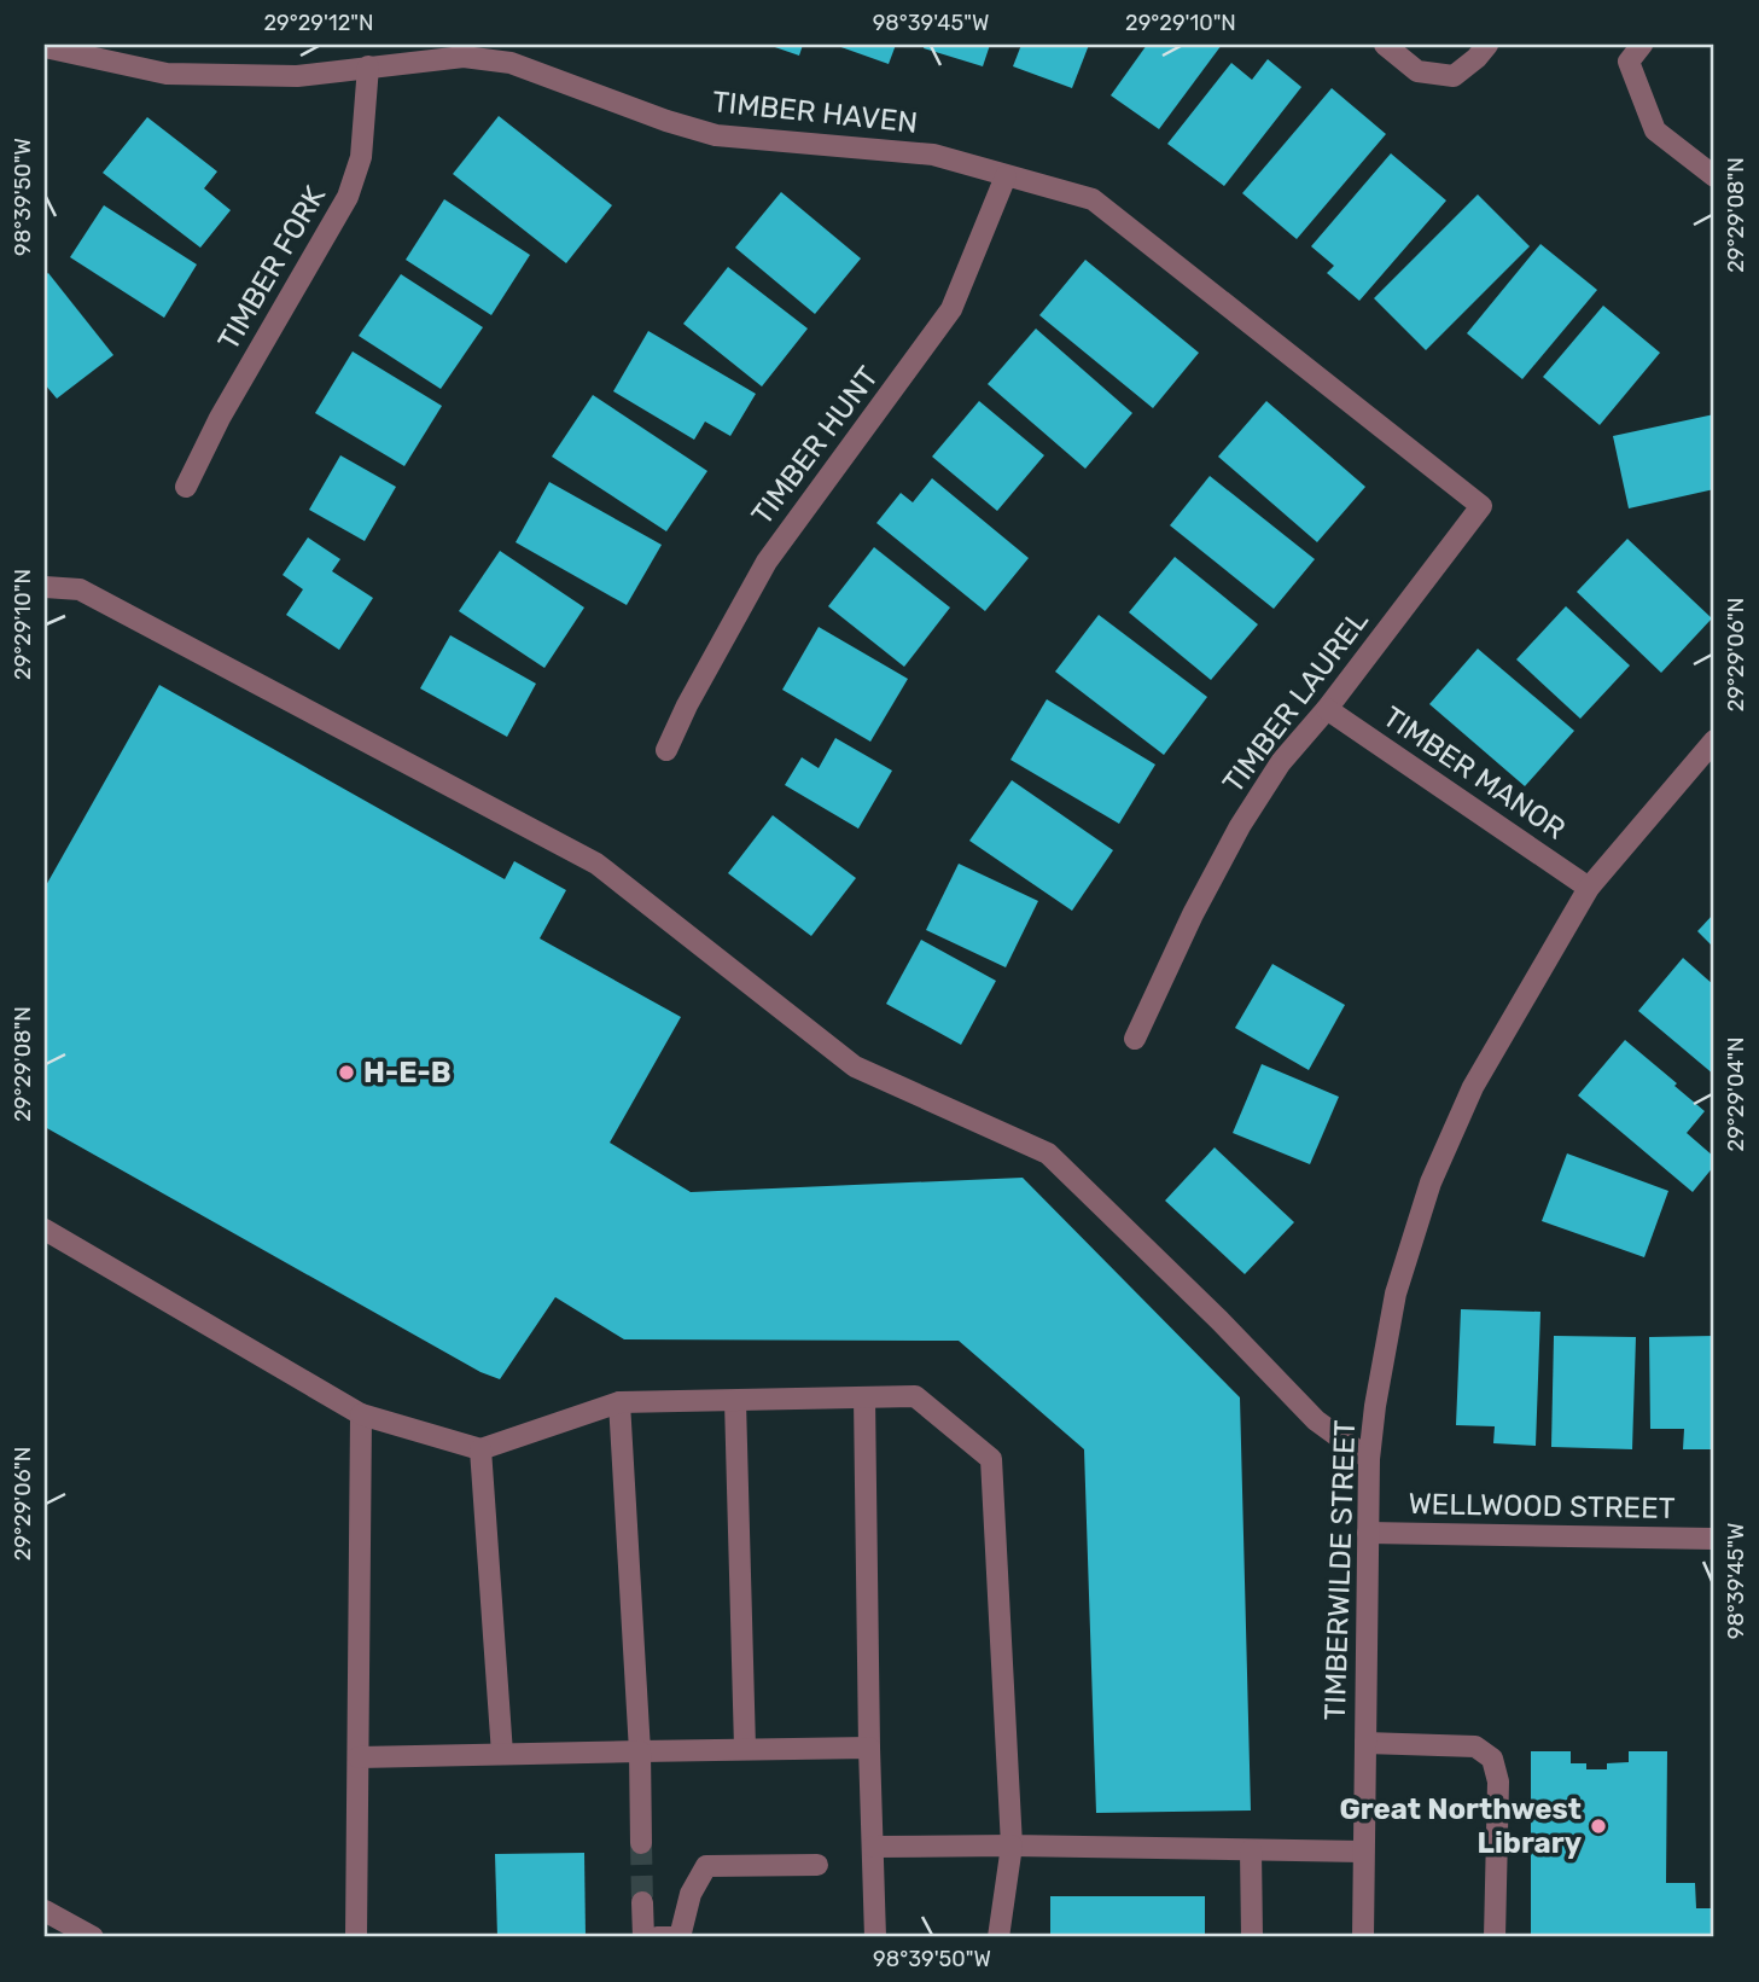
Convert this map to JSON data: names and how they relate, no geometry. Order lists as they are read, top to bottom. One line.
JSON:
{"streets":{"street":["TIMBER HAVEN","TIMBER FORK","TIMBER HUNT","TIMBER LAUREL","TIMBER MANOR","WELLWOOD STREET","TIMBERWILDE STREET"]},"crossings":[["TIMBER HAVEN","TIMBER FORK"],["TIMBER HAVEN","TIMBER HUNT"],["TIMBER HAVEN","TIMBER LAUREL"],["TIMBER LAUREL","TIMBER MANOR"],["TIMBER MANOR","TIMBERWILDE STREET"],["WELLWOOD STREET","TIMBERWILDE STREET"]],"places":["H-E-B","Great Northwest Library"],"coordinates":["29°29'12\"N","98°39'45\"W","29°29'10\"N","98°39'50\"W","29°29'08\"N","29°29'06\"N","29°29'04\"N"]}
